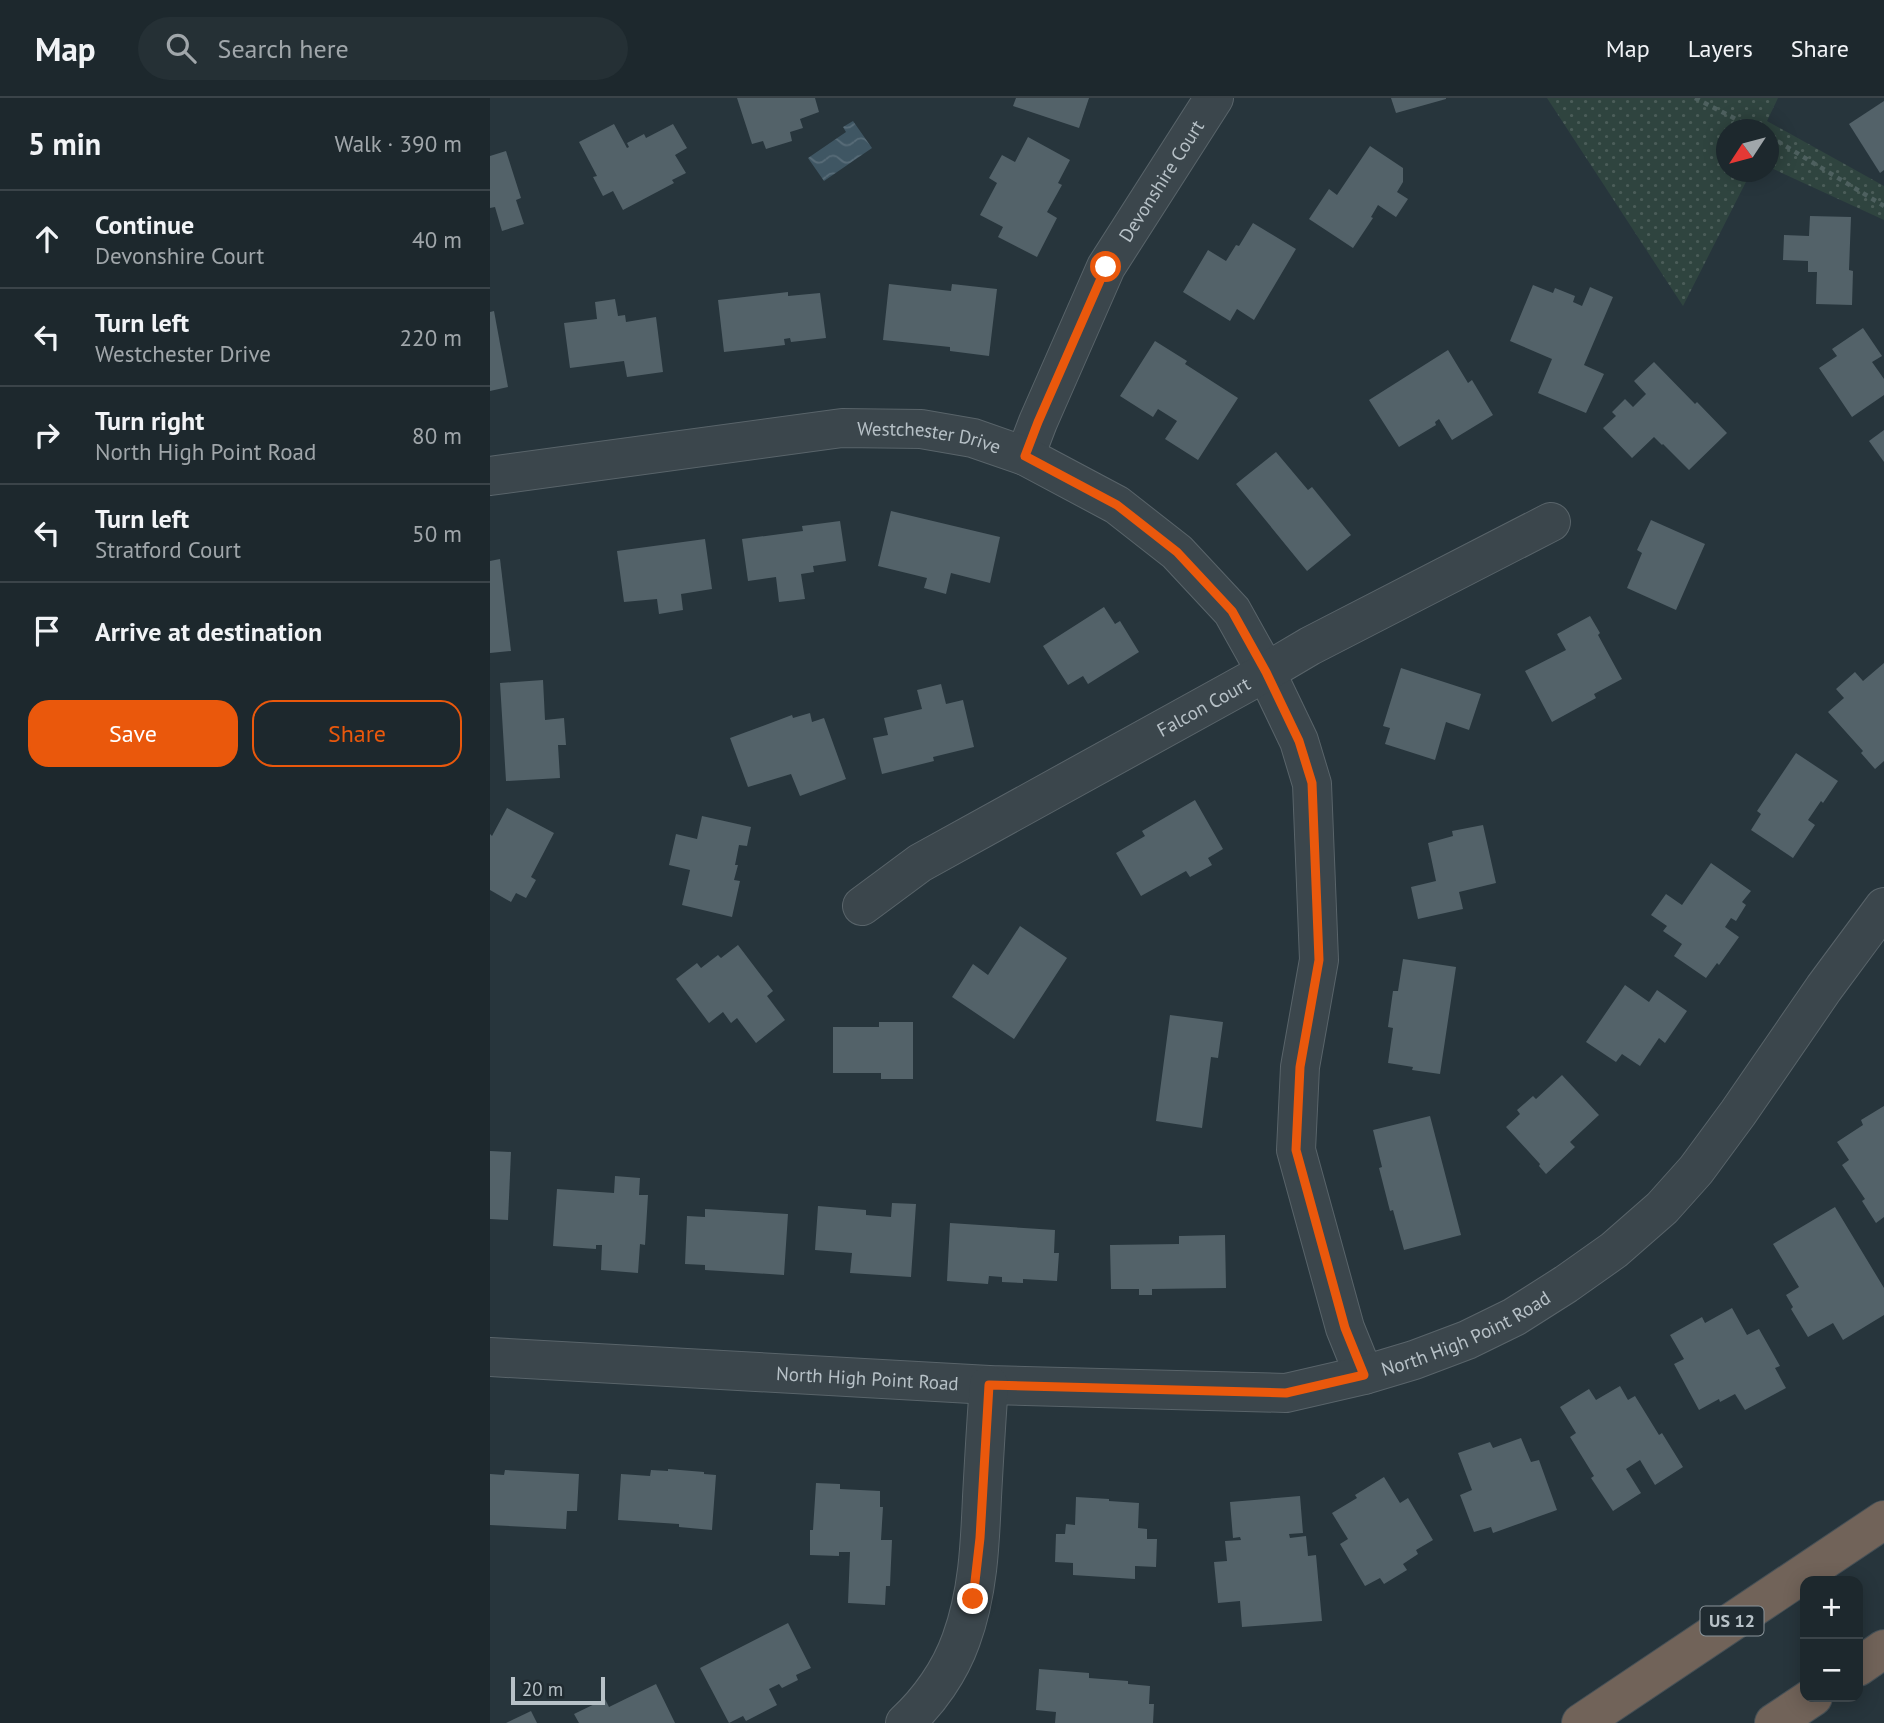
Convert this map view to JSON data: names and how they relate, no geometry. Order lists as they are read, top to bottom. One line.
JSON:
{"streets":{"highway":["US 12"],"street":["Devonshire Court","Westchester Drive","Falcon Court","North High Point Road"]},"crossings":[["Devonshire Court","Westchester Drive"],["Westchester Drive","Falcon Court"],["Westchester Drive","North High Point Road"]],"scale_bar":"20 m","north":"bottom left","page":{"header":"Map","search":"Search here","nav":["Map","Layers","Share"],"heading":["5 min","Walk · 390 m"],"list":[["Continue","Devonshire Court","40 m"],["Turn left","Westchester Drive","220 m"],["Turn right","North High Point Road","80 m"],["Turn left","Stratford Court","50 m"],"Arrive at destination"],"buttons":["Save","Share"],"map_buttons":["+","−"],"scale":"20 m"}}
